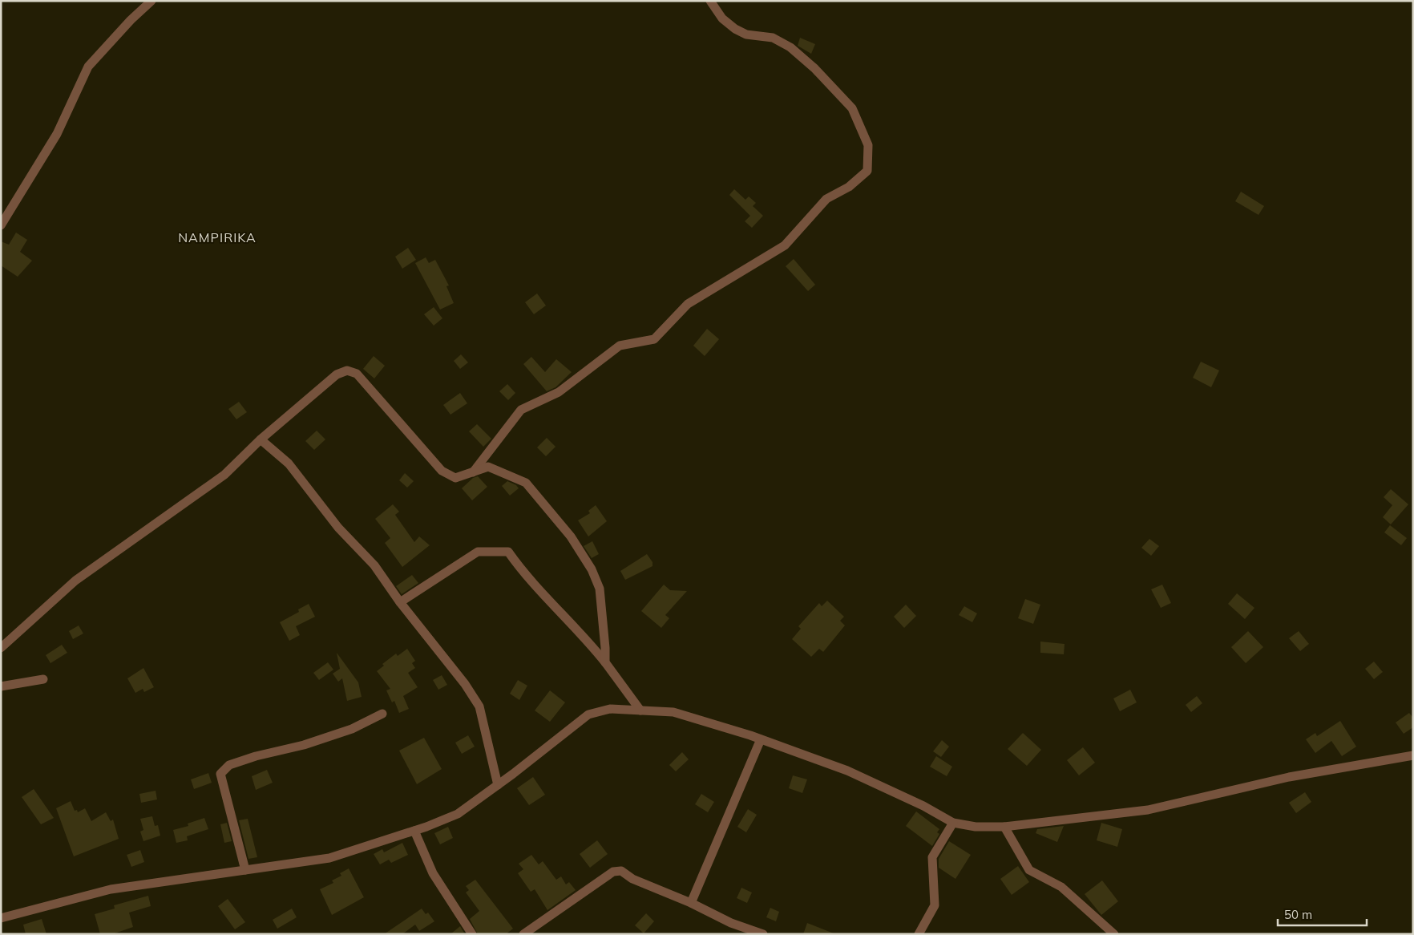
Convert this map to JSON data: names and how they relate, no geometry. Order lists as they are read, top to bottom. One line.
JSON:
{"districts":["NAMPIRIKA"],"scale_bar":"50 m"}
